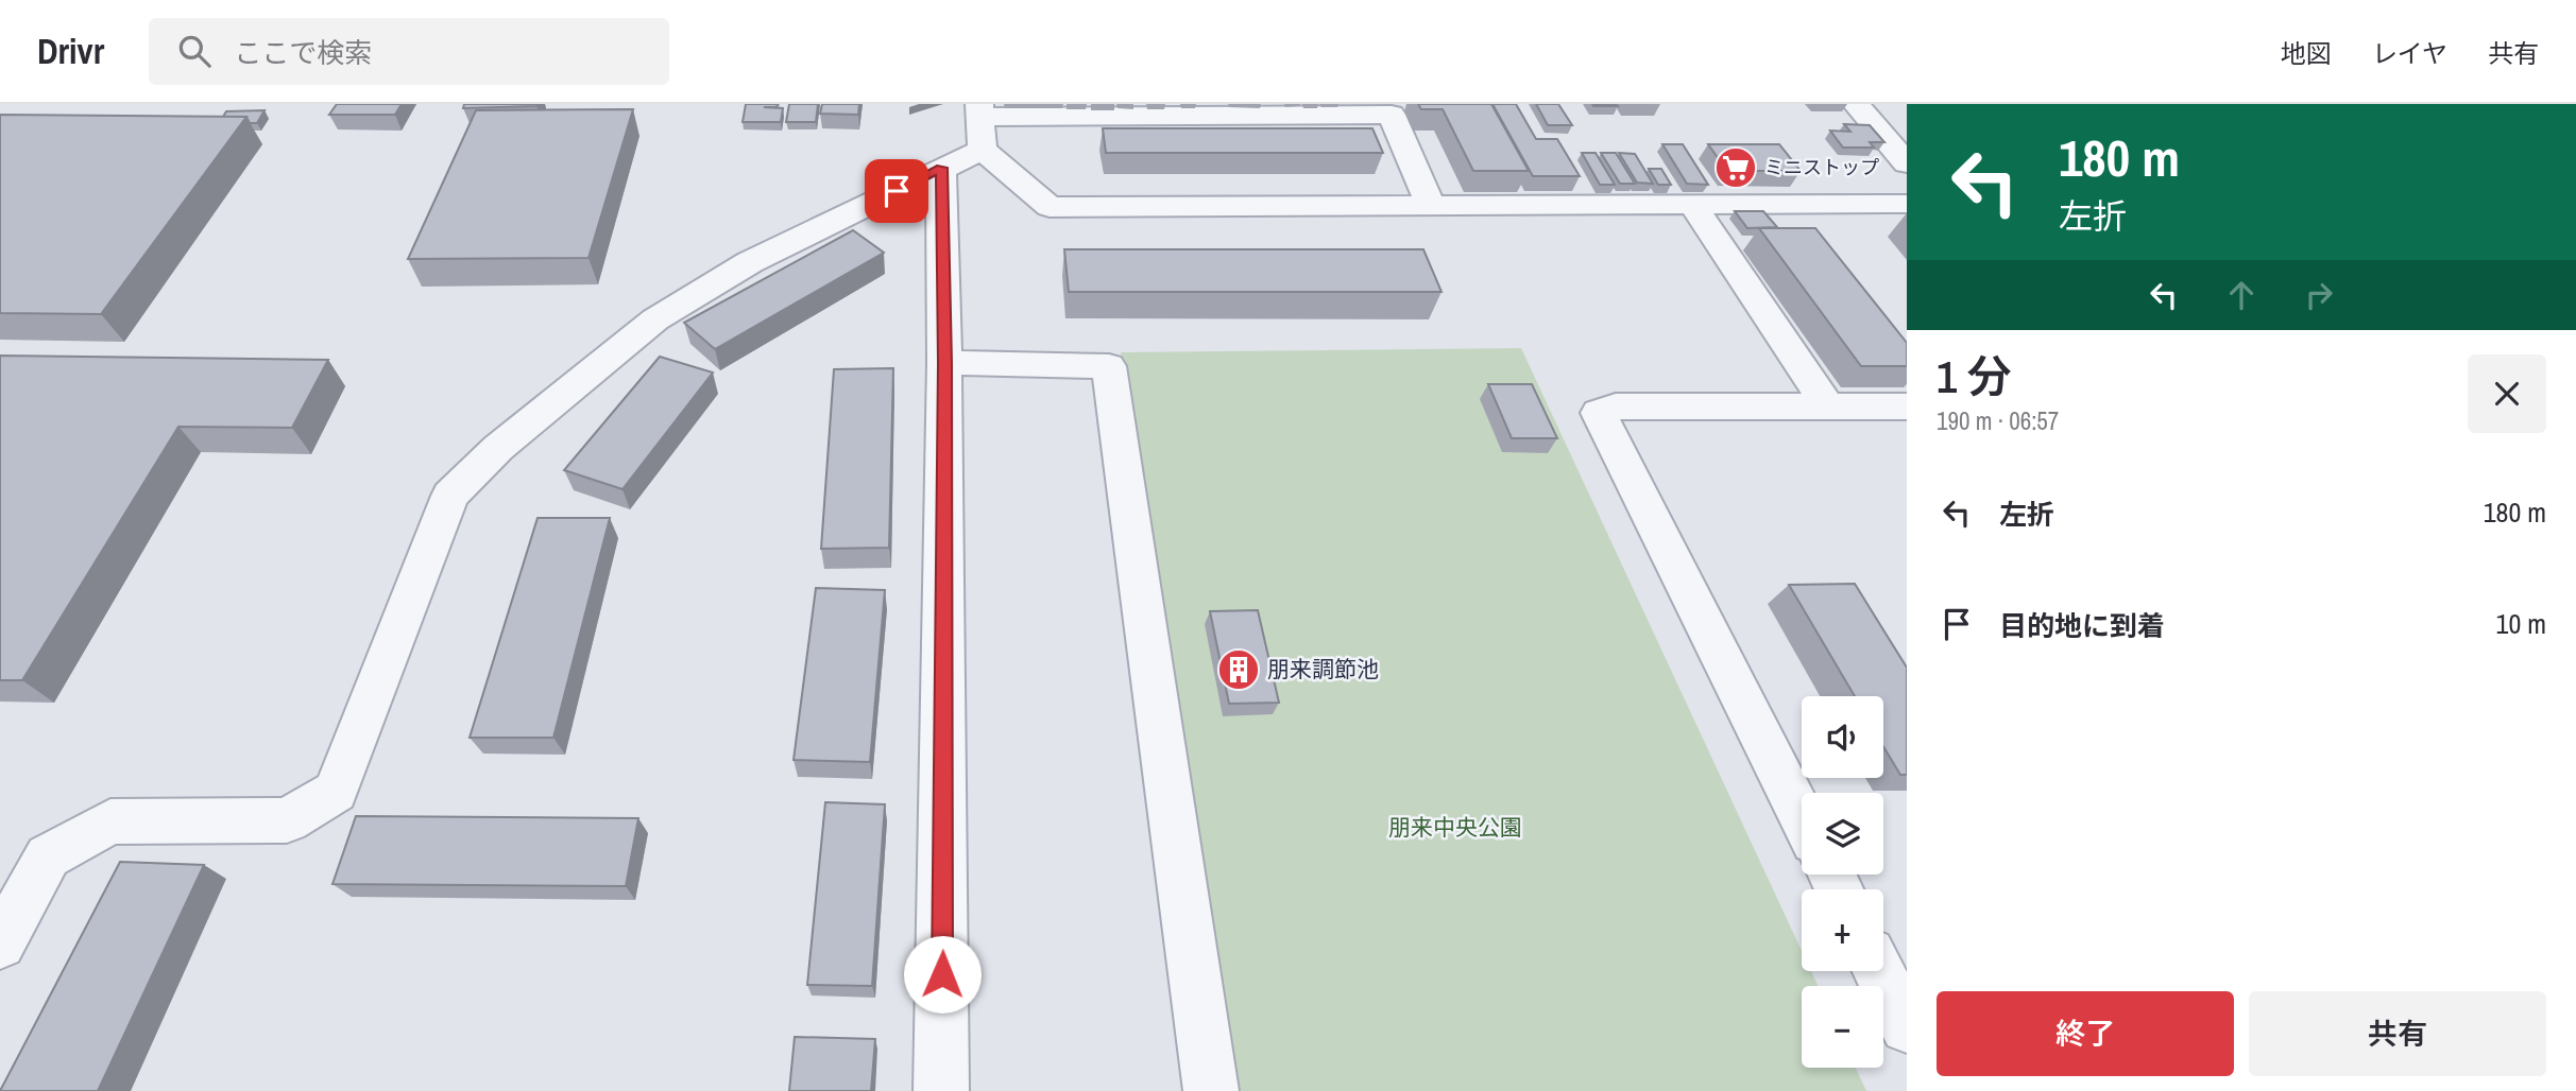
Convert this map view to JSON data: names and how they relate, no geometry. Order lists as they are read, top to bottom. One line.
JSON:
{"parks":["朋来中央公園"],"places":{"supermarket":["ミニストップ"],"building":["朋来調節池"]},"page":{"header":"Drivr","search":"ここで検索","nav":["地図","レイヤ","共有"],"turn":["180 m","左折"],"heading":["1 分","190 m · 06:57"],"list":[{"name":"左折","value":"180 m"},{"name":"目的地に到着","value":"10 m"}],"map_buttons":["+","−"],"buttons":["終了","共有"]}}
